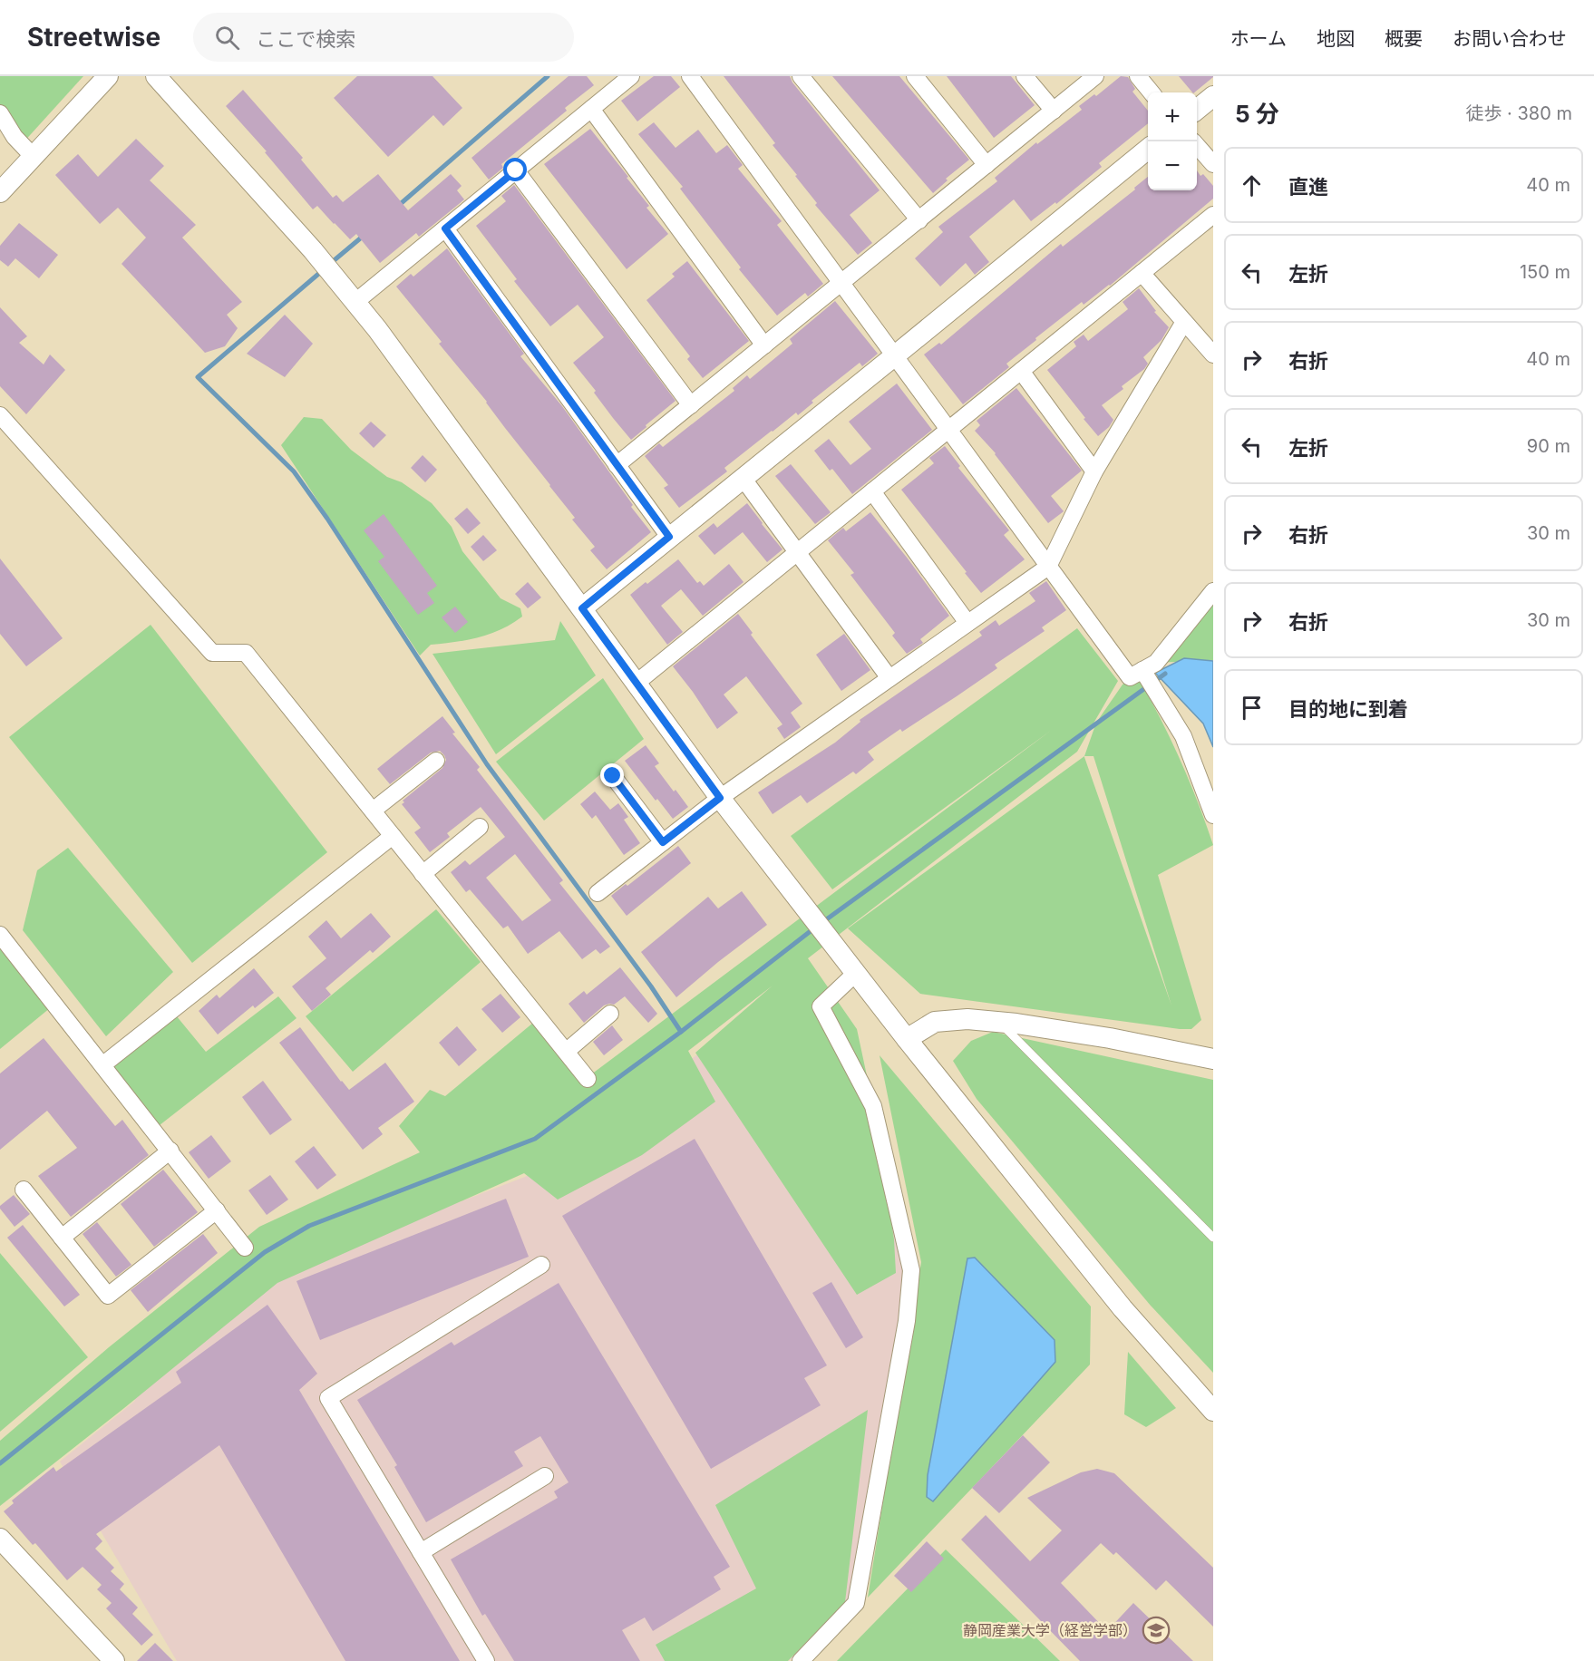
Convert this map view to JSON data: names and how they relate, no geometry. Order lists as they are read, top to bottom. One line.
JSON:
{"places":{"school or university":["静岡産業大学（経営学部）"]},"page":{"header":"Streetwise","search":"ここで検索","nav":["ホーム","地図","概要","お問い合わせ"],"heading":["5 分","徒歩 · 380 m"],"map_buttons":["+","−"],"list":[["直進","40 m"],["左折","150 m"],["右折","40 m"],["左折","90 m"],["右折","30 m"],["右折","30 m"],"目的地に到着"]}}
